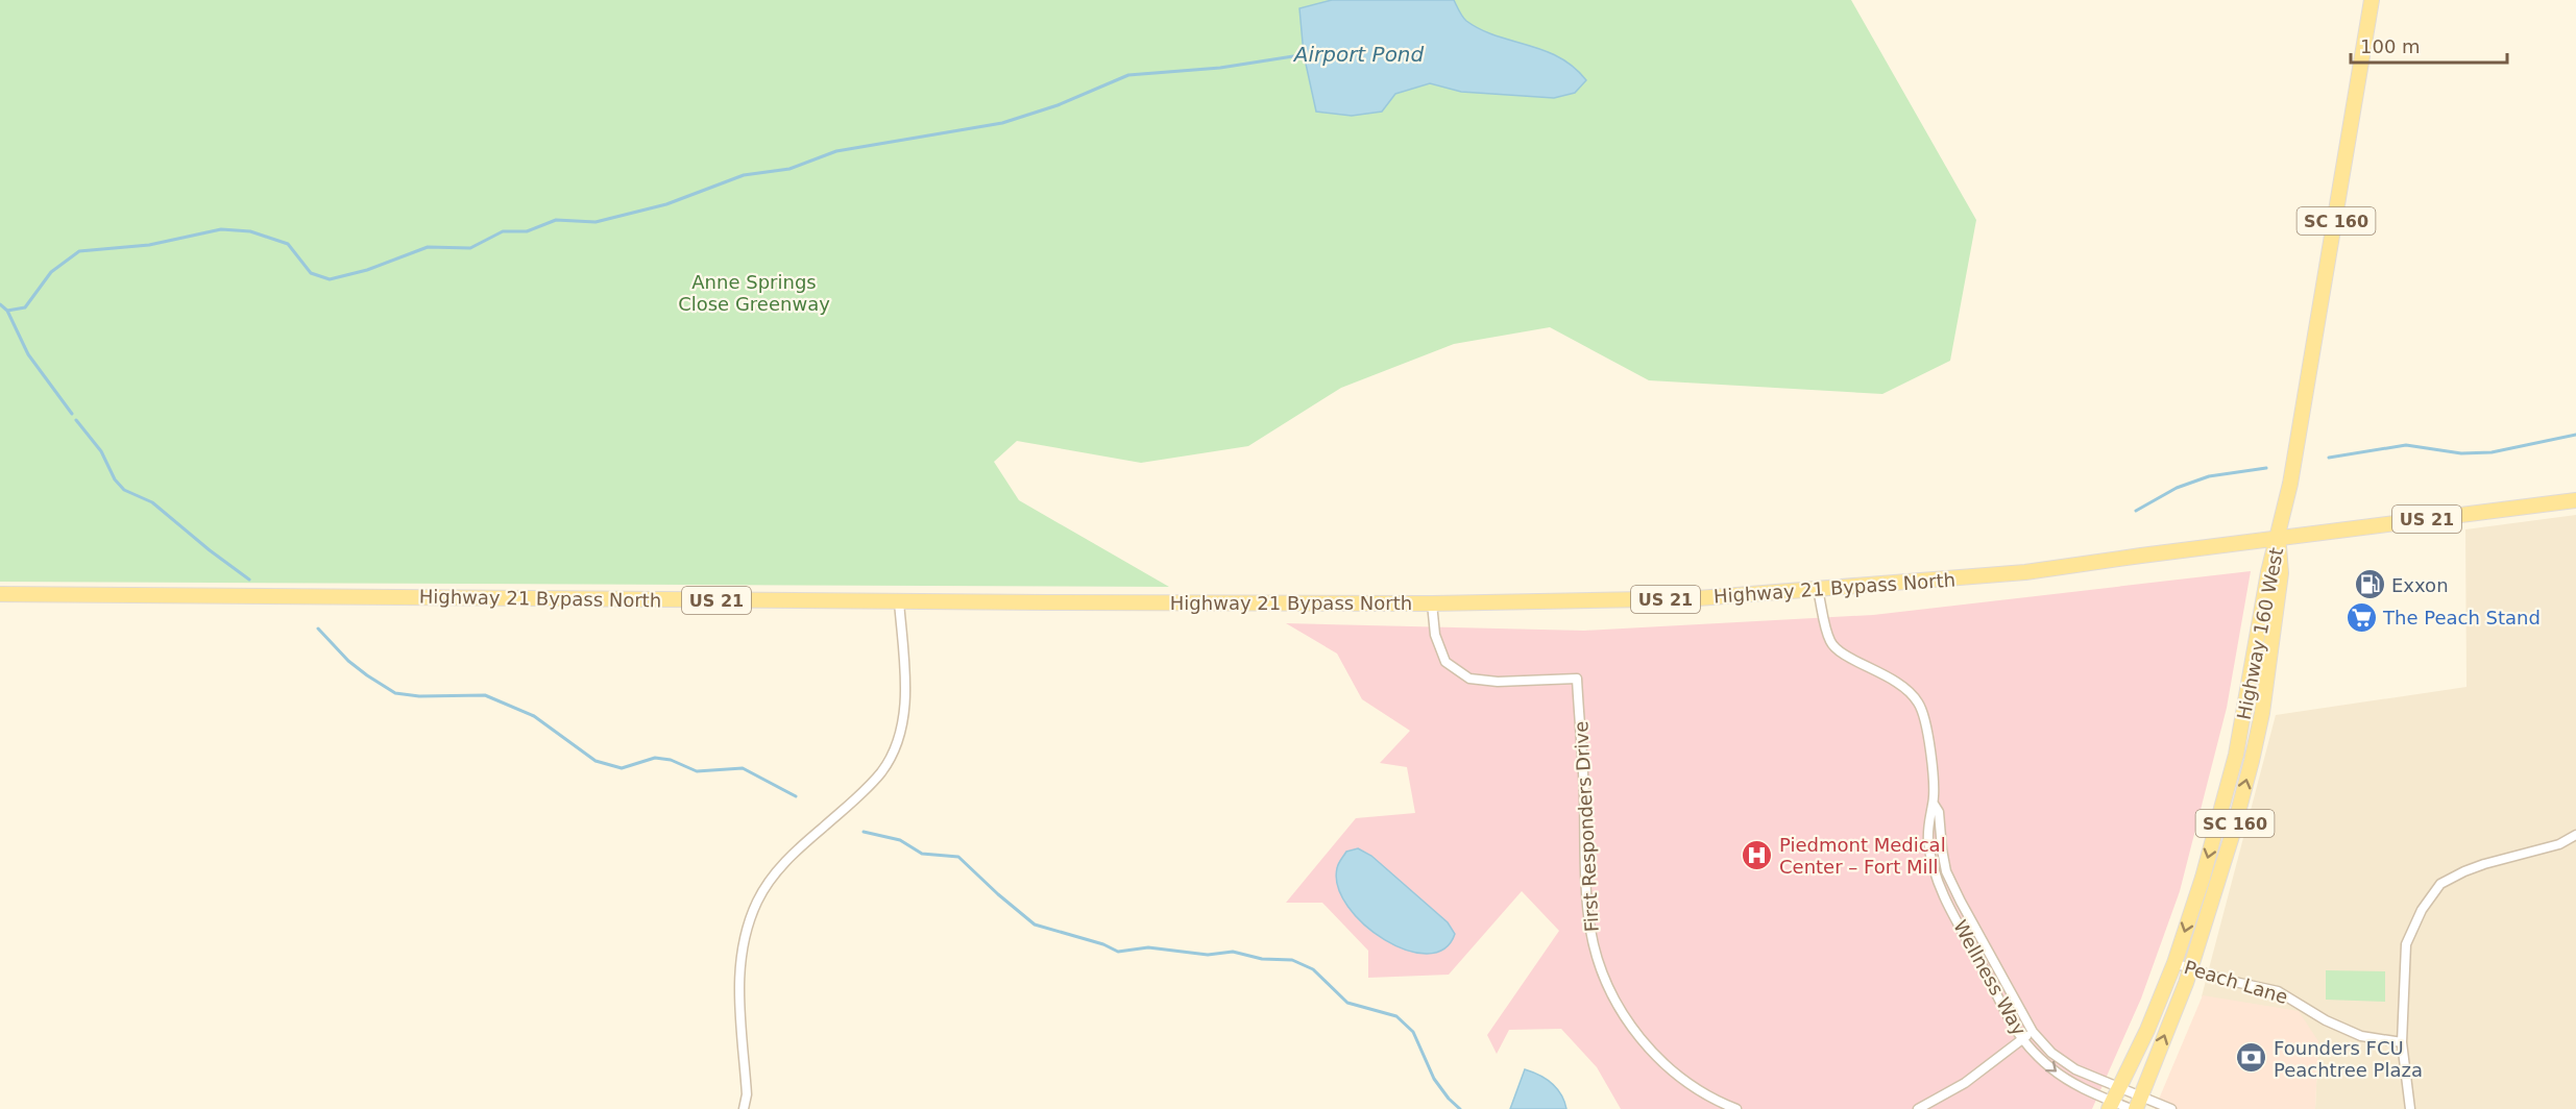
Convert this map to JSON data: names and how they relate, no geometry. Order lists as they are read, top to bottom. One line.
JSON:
{"streets":{"main road":["SC 160","US 21","Highway 21 Bypass North","Highway 160 West"],"street":["First Responders Drive","Wellness Way","Peach Lane"]},"crossings":[["SC 160","Highway 21 Bypass North"],["SC 160","Highway 160 West"],["Highway 21 Bypass North","Highway 160 West"],["Highway 21 Bypass North","First Responders Drive"],["Highway 21 Bypass North","Wellness Way"],["Highway 160 West","Wellness Way"],["Highway 160 West","Peach Lane"]],"water":["Airport Pond"],"parks":["Anne Springs Close Greenway"],"places":{"fuel station":["Exxon"],"supermarket":["The Peach Stand"],"hospital":["Piedmont Medical Center – Fort Mill"],"bank":["Founders FCU Peachtree Plaza"]},"scale_bar":"100 m"}
